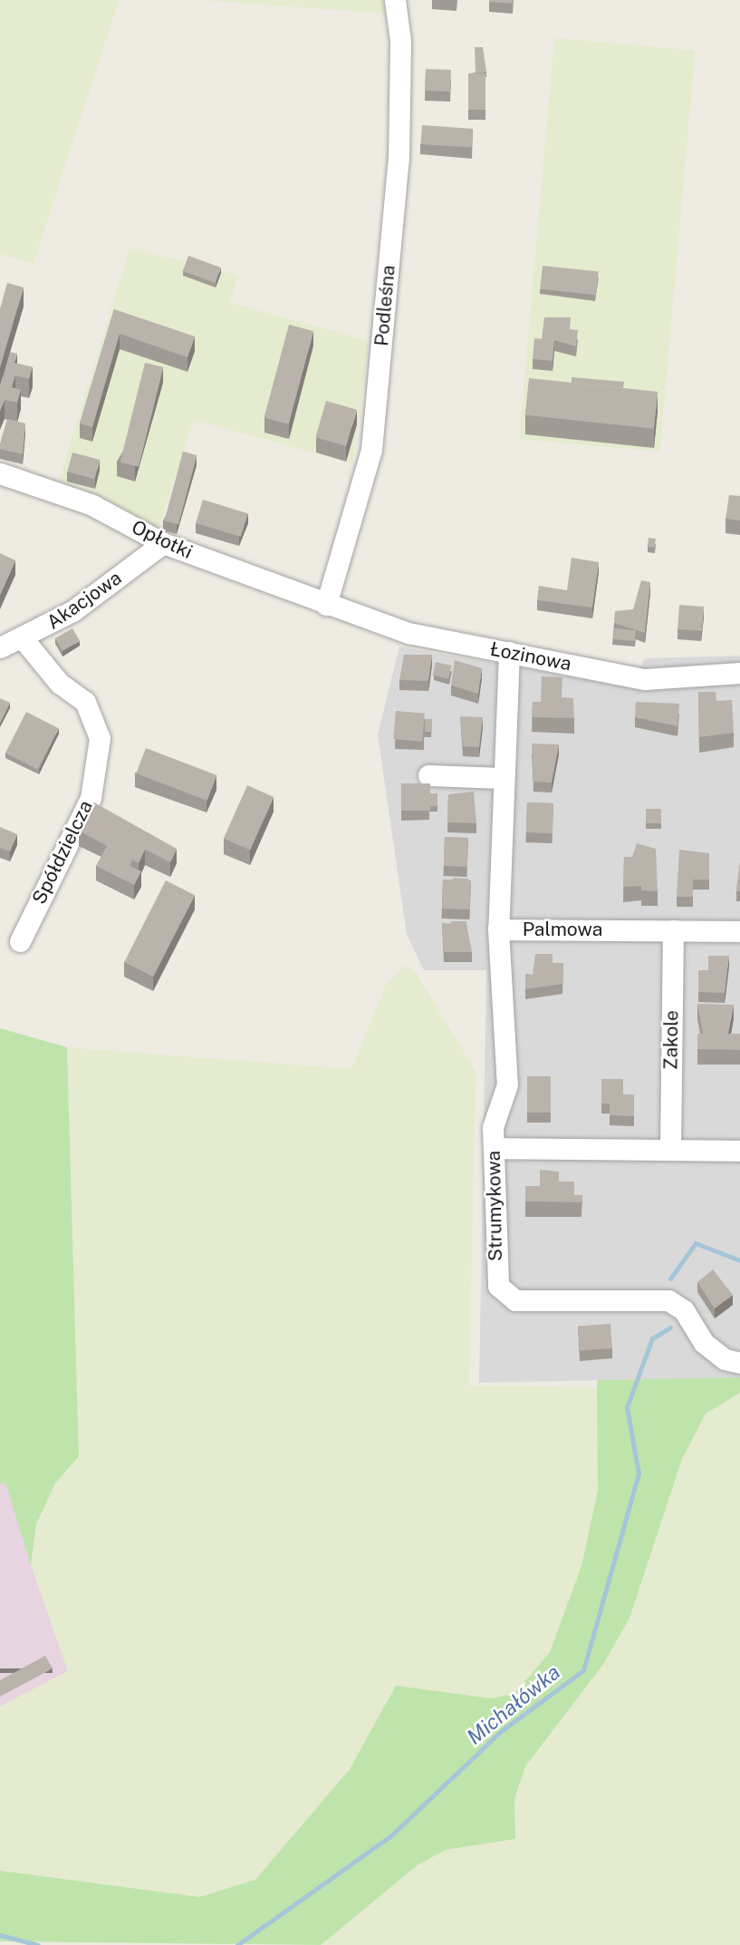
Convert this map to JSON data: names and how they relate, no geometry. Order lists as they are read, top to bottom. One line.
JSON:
{"streets":{"street":["Podleśna","Opłotki","Akacjowa","Łozinowa","Spółdzielcza","Palmowa","Zakole","Strumykowa"]},"crossings":[["Podleśna","Opłotki"],["Podleśna","Łozinowa"],["Opłotki","Akacjowa"],["Opłotki","Łozinowa"],["Akacjowa","Spółdzielcza"],["Łozinowa","Palmowa"],["Palmowa","Zakole"],["Palmowa","Strumykowa"]],"water":["Michałówka"]}
